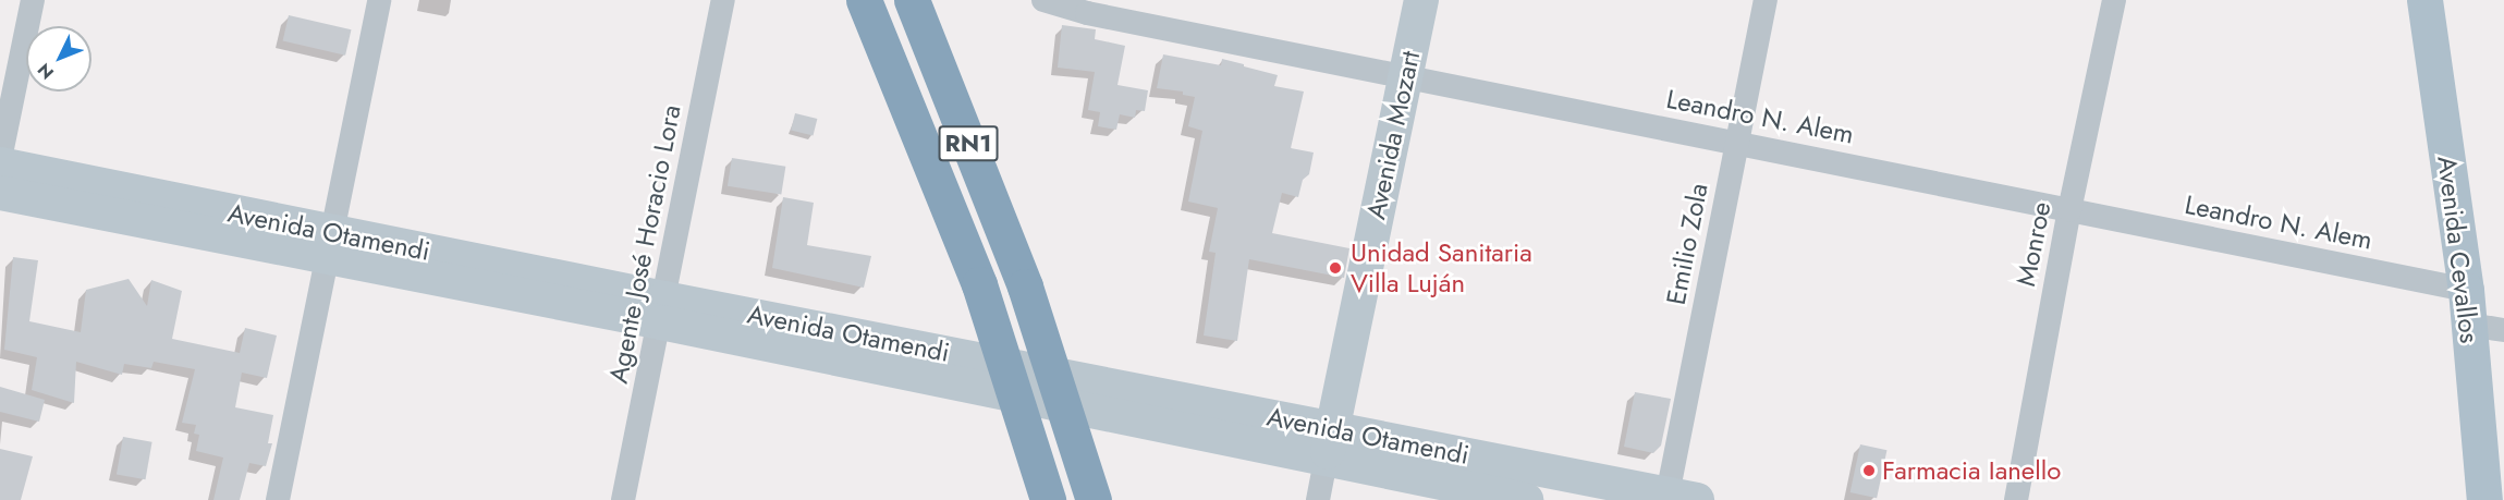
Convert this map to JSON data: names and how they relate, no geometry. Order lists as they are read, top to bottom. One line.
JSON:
{"streets":{"highway":["RN1"],"main road":["Avenida Mozart","Avenida Otamendi","Avenida Cevallos"],"street":["Leandro N. Alem","Agente José Horacio Lora","Emilio Zola","Monroe"]},"crossings":[["Leandro N. Alem","Avenida Mozart"],["Leandro N. Alem","Emilio Zola"],["Leandro N. Alem","Monroe"],["Leandro N. Alem","Avenida Cevallos"],["Avenida Mozart","Avenida Otamendi"],["Avenida Otamendi","Agente José Horacio Lora"],["Avenida Otamendi","Emilio Zola"]],"places":["Unidad Sanitaria Villa Luján","Farmacia Ianello"],"north":"bottom left"}
